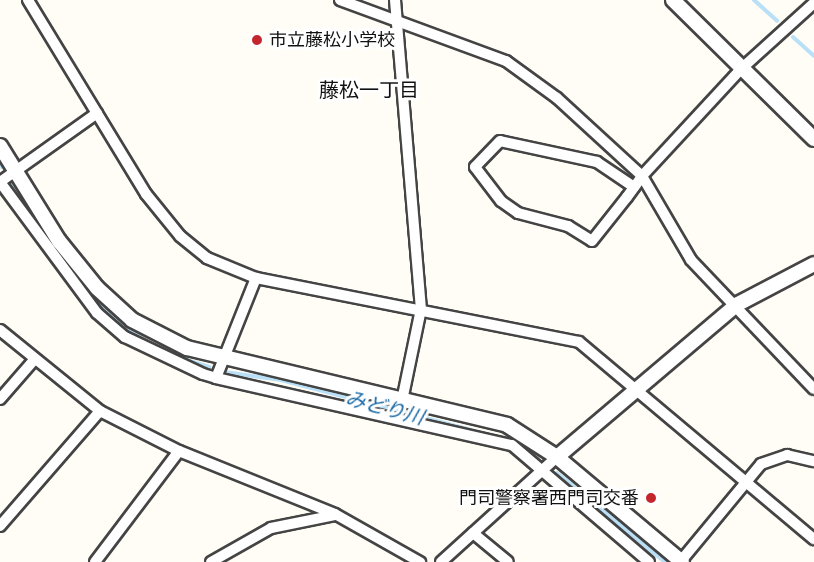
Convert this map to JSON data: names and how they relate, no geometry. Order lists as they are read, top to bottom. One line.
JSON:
{"districts":["藤松一丁目"],"water":["みどり川"],"places":["市立藤松小学校","門司警察署西門司交番"]}
